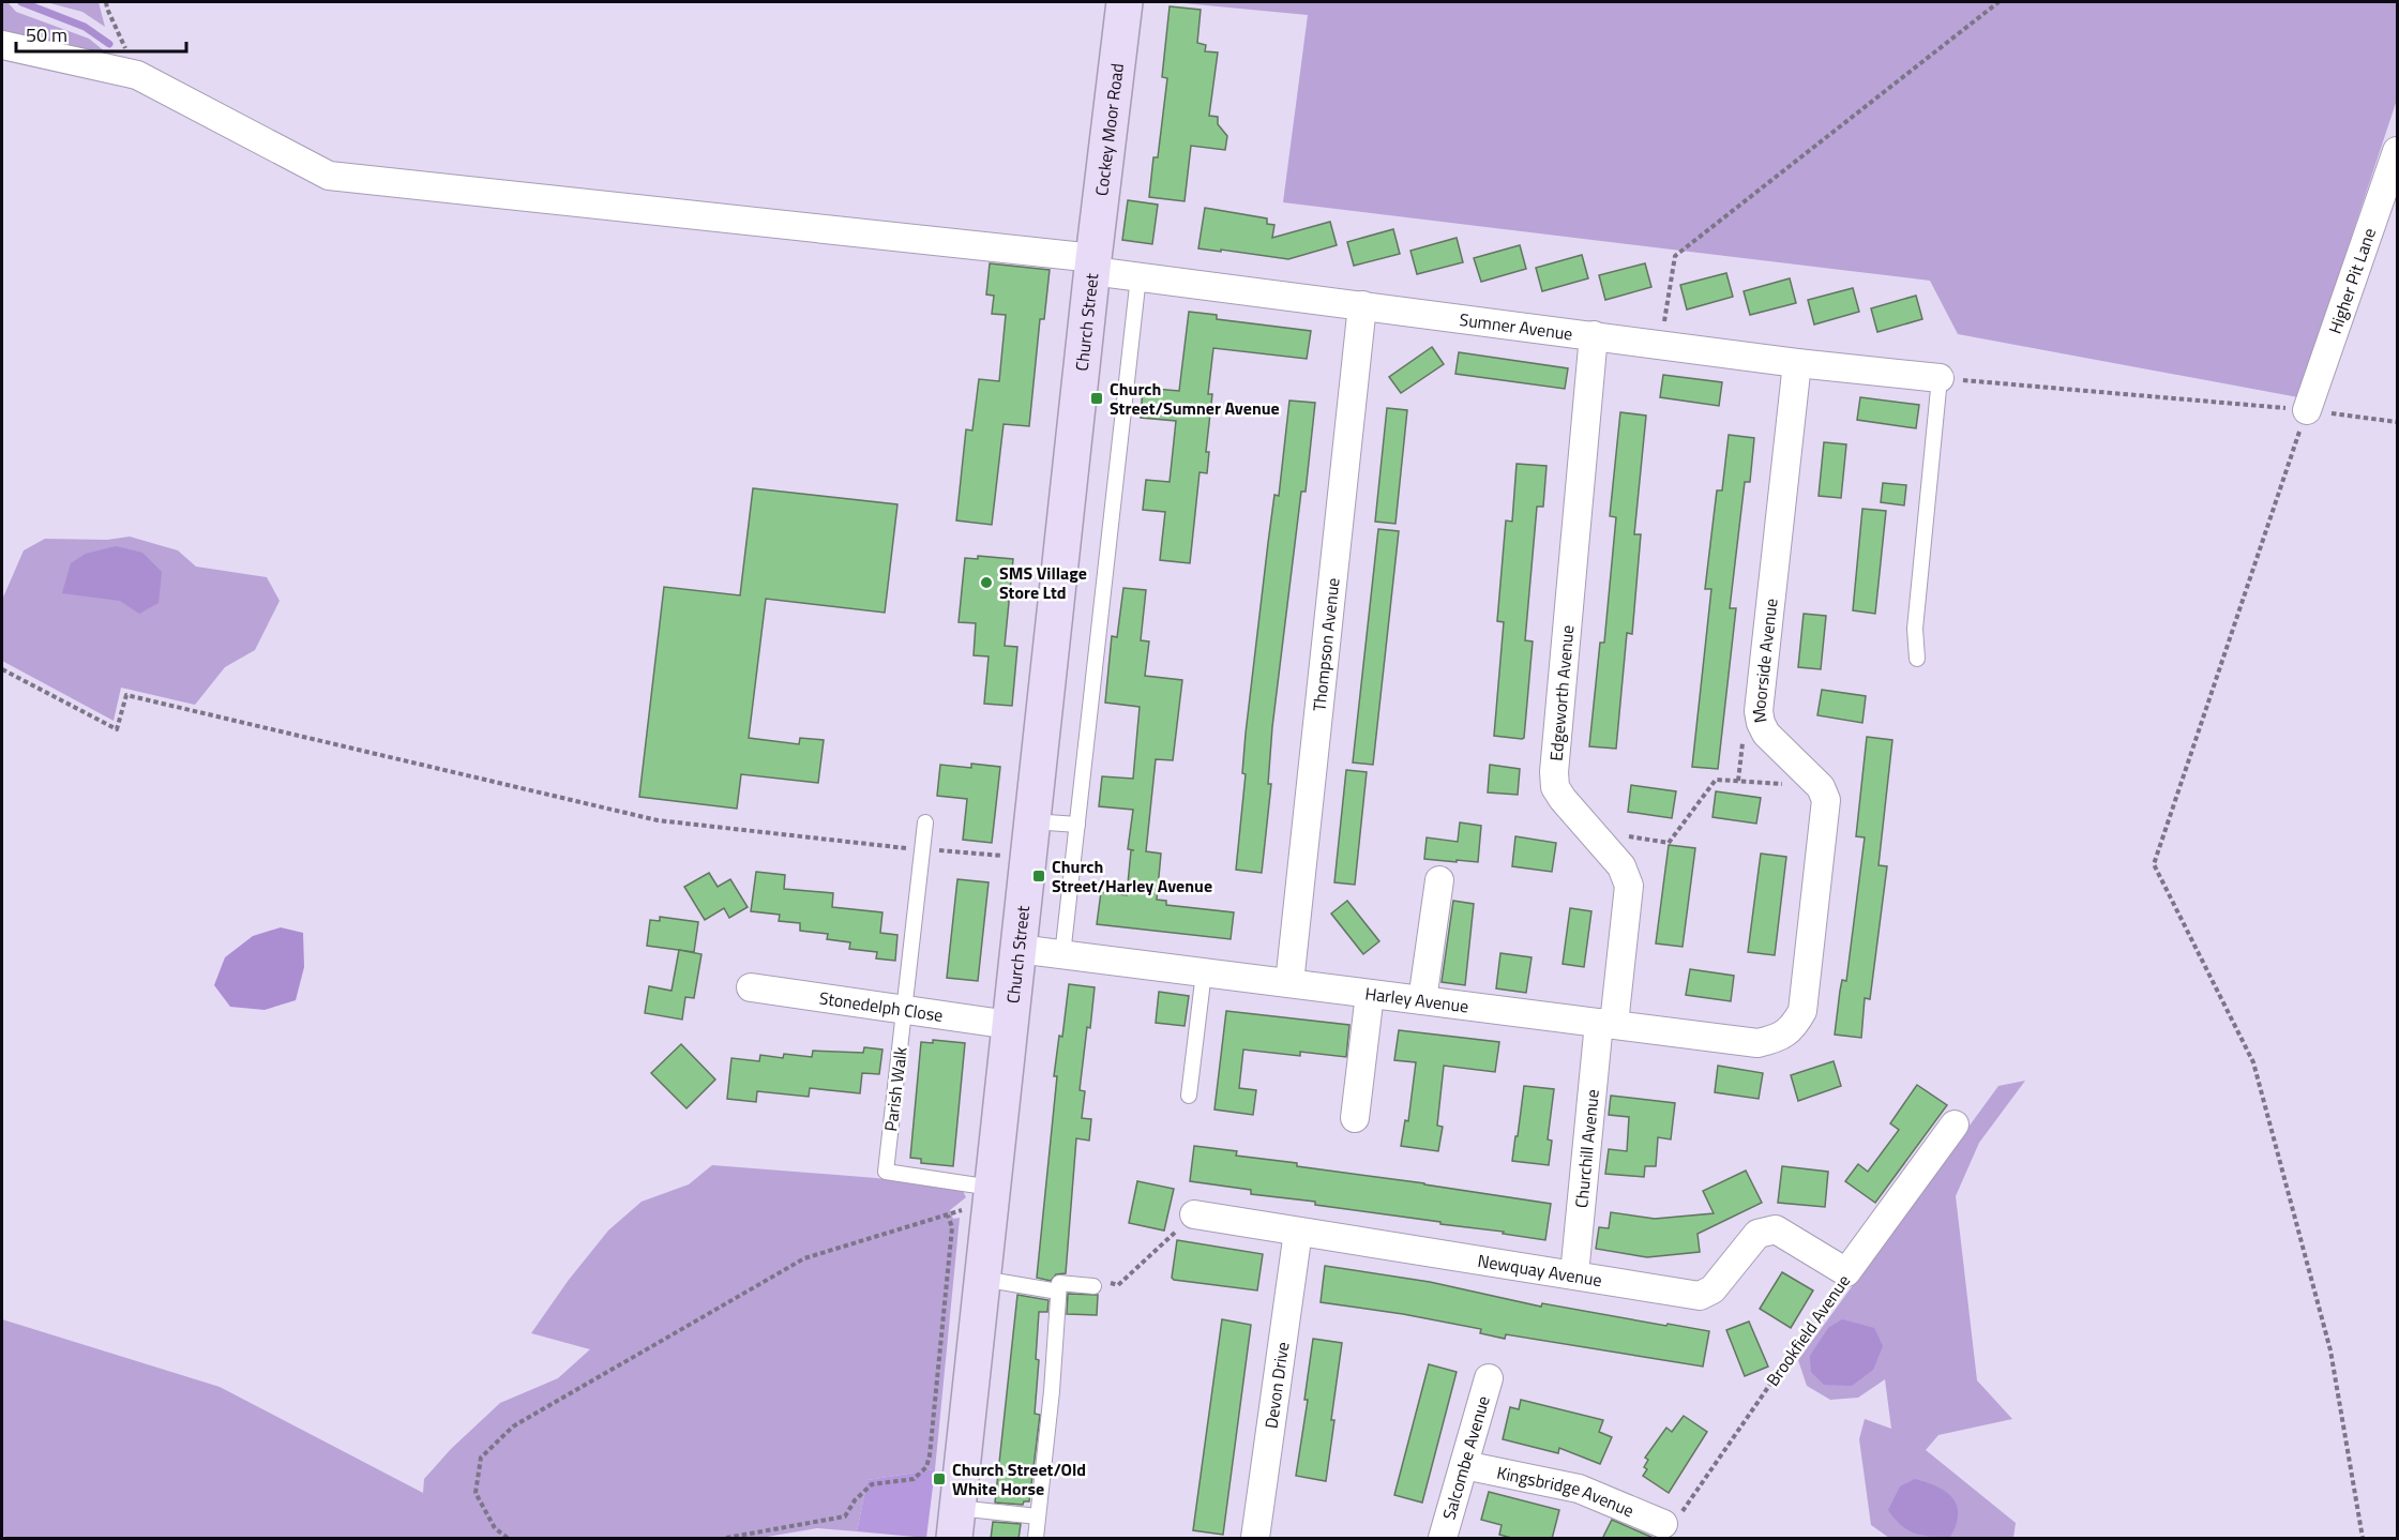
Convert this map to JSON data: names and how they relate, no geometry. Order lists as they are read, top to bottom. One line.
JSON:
{"streets":{"main road":["Cockey Moor Road","Church Street"],"street":["Higher Pit Lane","Sumner Avenue","Thompson Avenue","Moorside Avenue","Edgeworth Avenue","Harley Avenue","Stonedelph Close","Churchill Avenue","Newquay Avenue","Brookfield Avenue","Devon Drive","Salcombe Avenue","Kingsbridge Avenue"],"lane":["Parish Walk"]},"crossings":[["Cockey Moor Road","Church Street"],["Cockey Moor Road","Sumner Avenue"],["Church Street","Sumner Avenue"],["Church Street","Harley Avenue"],["Church Street","Stonedelph Close"],["Church Street","Parish Walk"],["Sumner Avenue","Thompson Avenue"],["Sumner Avenue","Moorside Avenue"],["Sumner Avenue","Edgeworth Avenue"],["Thompson Avenue","Harley Avenue"],["Moorside Avenue","Harley Avenue"],["Edgeworth Avenue","Harley Avenue"],["Edgeworth Avenue","Churchill Avenue"],["Harley Avenue","Churchill Avenue"],["Stonedelph Close","Parish Walk"],["Churchill Avenue","Newquay Avenue"],["Newquay Avenue","Brookfield Avenue"],["Newquay Avenue","Devon Drive"],["Brookfield Avenue","Kingsbridge Avenue"],["Salcombe Avenue","Kingsbridge Avenue"]],"places":{"transit":["Church Street/Sumner Avenue","Church Street/Harley Avenue","Church Street/Old White Horse"],"other":["SMS Village Store Ltd"]},"scale_bar":"50 m"}
